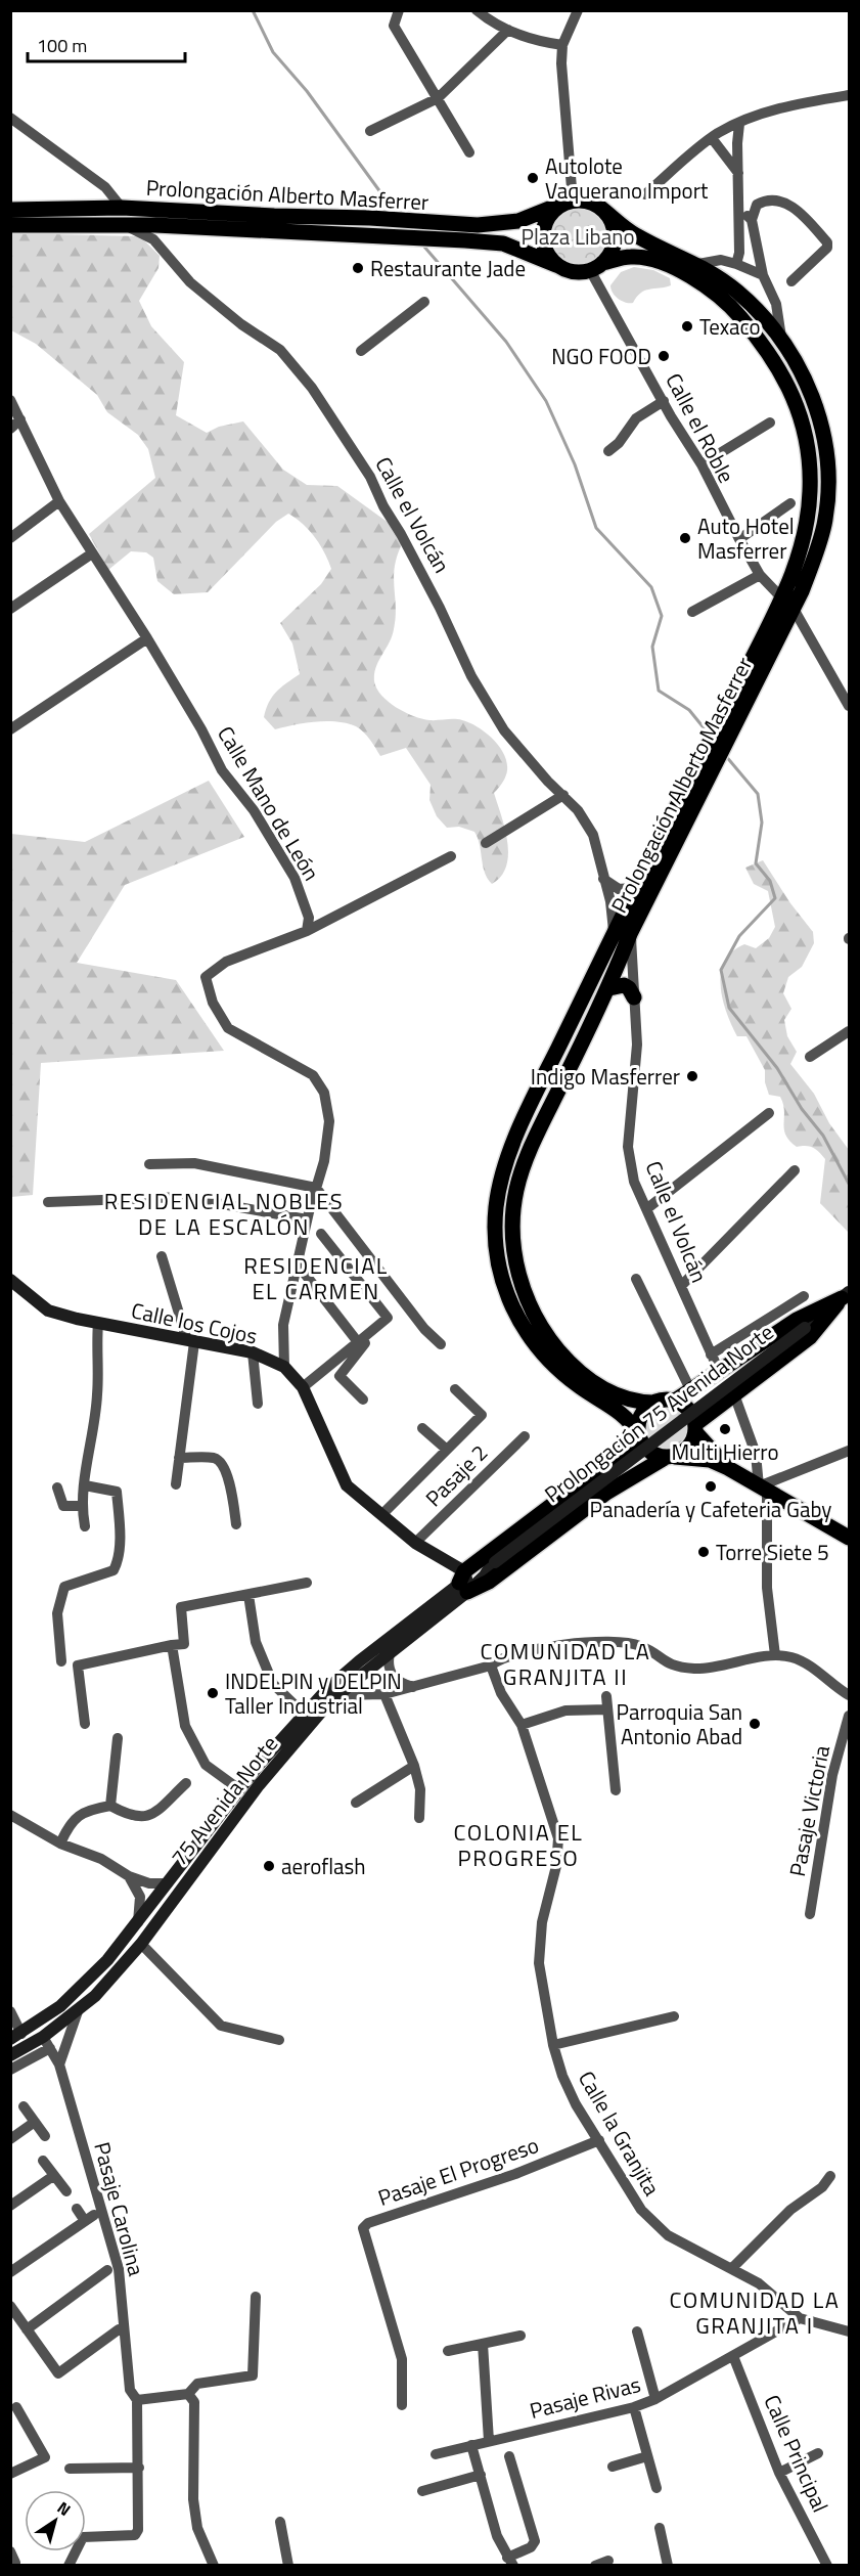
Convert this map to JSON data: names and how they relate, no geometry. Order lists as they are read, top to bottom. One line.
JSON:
{"streets":{"main road":["Prolongación Alberto Masferrer","Calle los Cojos","Prolongación 75 Avenida Norte","75 Avenida Norte"],"street":["Calle el Roble","Calle el Volcán","Calle Mano de León","Pasaje 2","Pasaje Victoria","Calle la Granjita","Pasaje El Progreso","Pasaje Carolina","Pasaje Rivas","Calle Principal"]},"crossings":[["Prolongación Alberto Masferrer","Calle el Roble"],["Prolongación Alberto Masferrer","Calle el Volcán"],["Calle los Cojos","Pasaje 2"],["Calle los Cojos","75 Avenida Norte"],["Prolongación 75 Avenida Norte","75 Avenida Norte"],["75 Avenida Norte","Pasaje Carolina"],["Calle la Granjita","Pasaje El Progreso"],["Calle la Granjita","Pasaje Rivas"],["Pasaje Rivas","Calle Principal"]],"districts":["RESIDENCIAL NOBLES DE LA ESCALÓN","RESIDENCIAL EL CARMEN","COMUNIDAD LA GRANJITA II","COLONIA EL PROGRESO","COMUNIDAD LA GRANJITA I"],"parks":["Plaza Libano"],"places":["Autolote Vaquerano Import","Restaurante Jade","Texaco","NGO FOOD","Auto Hotel Masferrer","Indigo Masferrer","Multi Hierro","Panadería y Cafeteria Gaby","Torre Siete 5","INDELPIN y DELPIN Taller Industrial","Parroquia San Antonio Abad","aeroflash"],"scale_bar":"100 m","north":"top right"}
